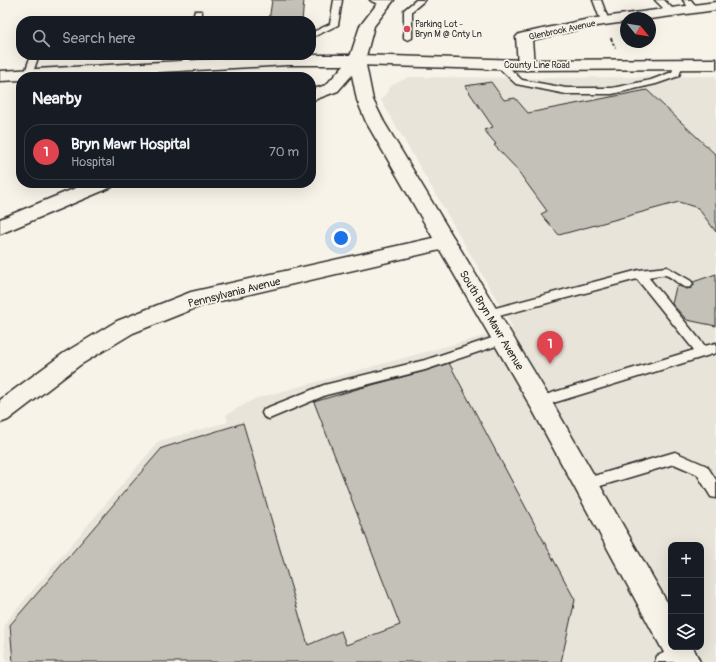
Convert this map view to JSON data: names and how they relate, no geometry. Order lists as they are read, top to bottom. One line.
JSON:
{"streets":{"main road":["Glenbrook Avenue","County Line Road","Pennsylvania Avenue","South Bryn Mawr Avenue"]},"crossings":[["Glenbrook Avenue","County Line Road"],["County Line Road","South Bryn Mawr Avenue"],["Pennsylvania Avenue","South Bryn Mawr Avenue"]],"places":["Parking Lot - Bryn M @ Cnty Ln"],"north":"bottom right","page":{"search":"Search here","heading":"Nearby","list":[{"mark":"1","name":"Bryn Mawr Hospital","note":"Hospital","value":"70 m"}],"pins":"1","map_buttons":["+","−"]}}
